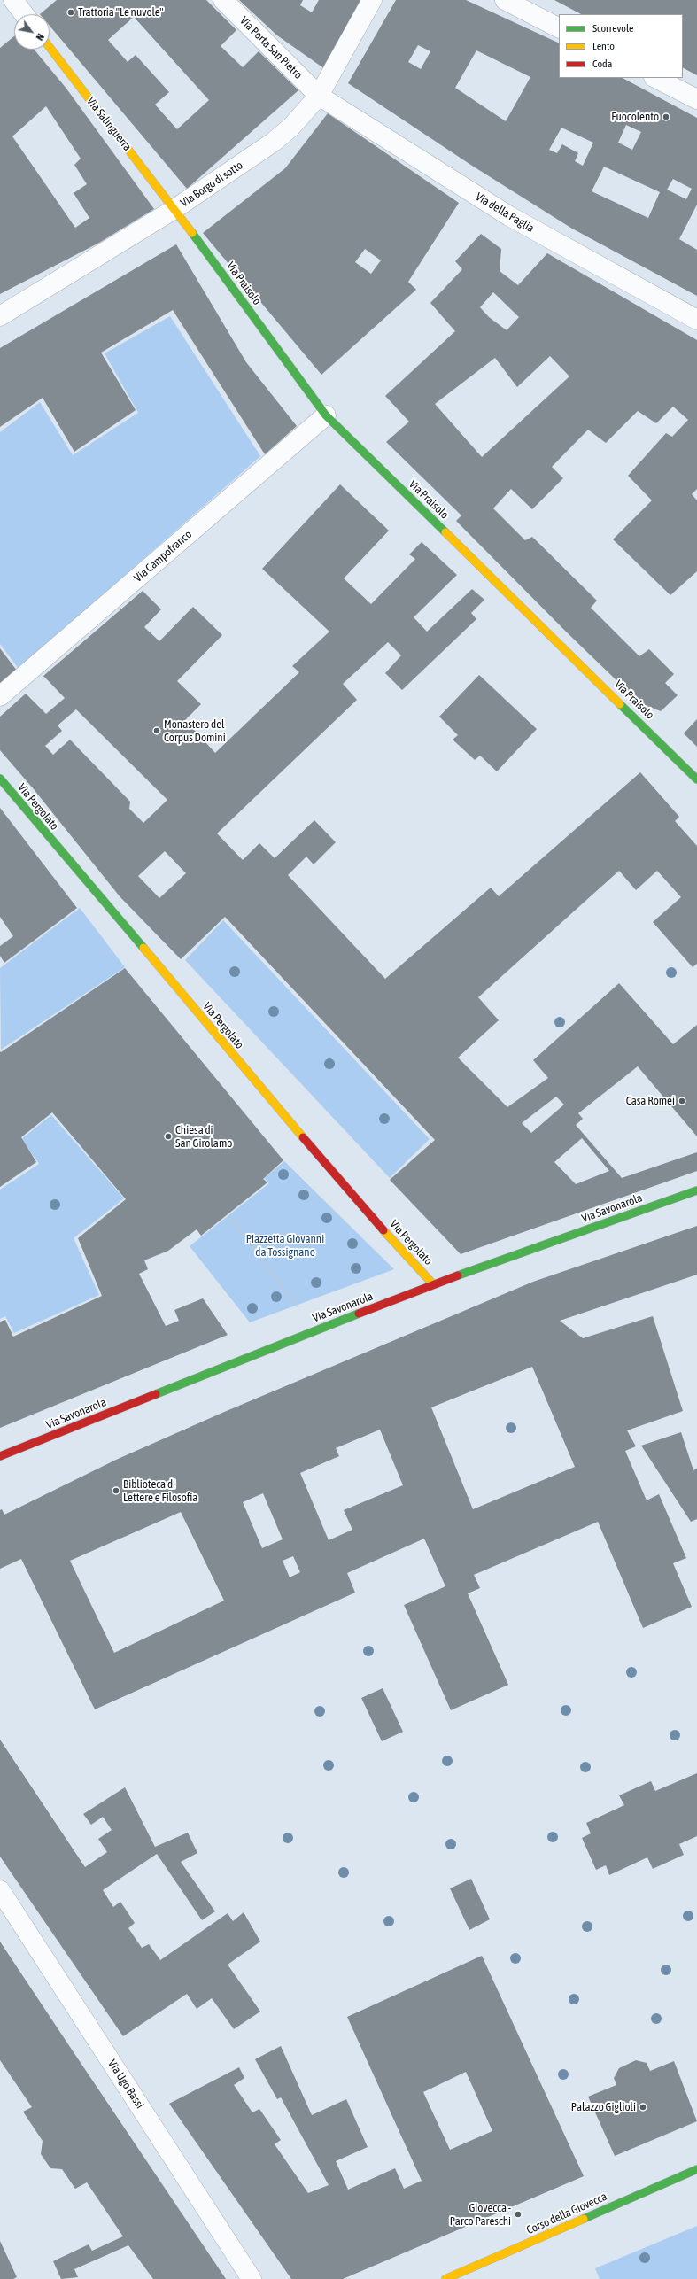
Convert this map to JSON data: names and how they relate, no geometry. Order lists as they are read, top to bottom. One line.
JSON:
{"streets":{"street":["Via Porta San Pietro","Via Salinguerra","Via Borgo di sotto","Via della Paglia","Via Praisolo","Via Campofranco","Via Pergolato","Via Savonarola","Via Ugo Bassi","Corso della Giovecca"]},"crossings":[["Via Porta San Pietro","Via Borgo di sotto"],["Via Porta San Pietro","Via della Paglia"],["Via Salinguerra","Via Borgo di sotto"],["Via Salinguerra","Via Praisolo"],["Via Borgo di sotto","Via della Paglia"],["Via Borgo di sotto","Via Praisolo"],["Via Praisolo","Via Campofranco"],["Via Pergolato","Via Savonarola"]],"parks":["Piazzetta Giovanni da Tossignano"],"places":["Trattoria \"Le nuvole\"","Fuocolento","Monastero del Corpus Domini","Casa Romei","Chiesa di San Girolamo","Biblioteca di Lettere e Filosofia","Palazzo Giglioli","Giovecca - Parco Pareschi"],"legend":["Scorrevole","Lento","Coda"],"north":"bottom right"}
